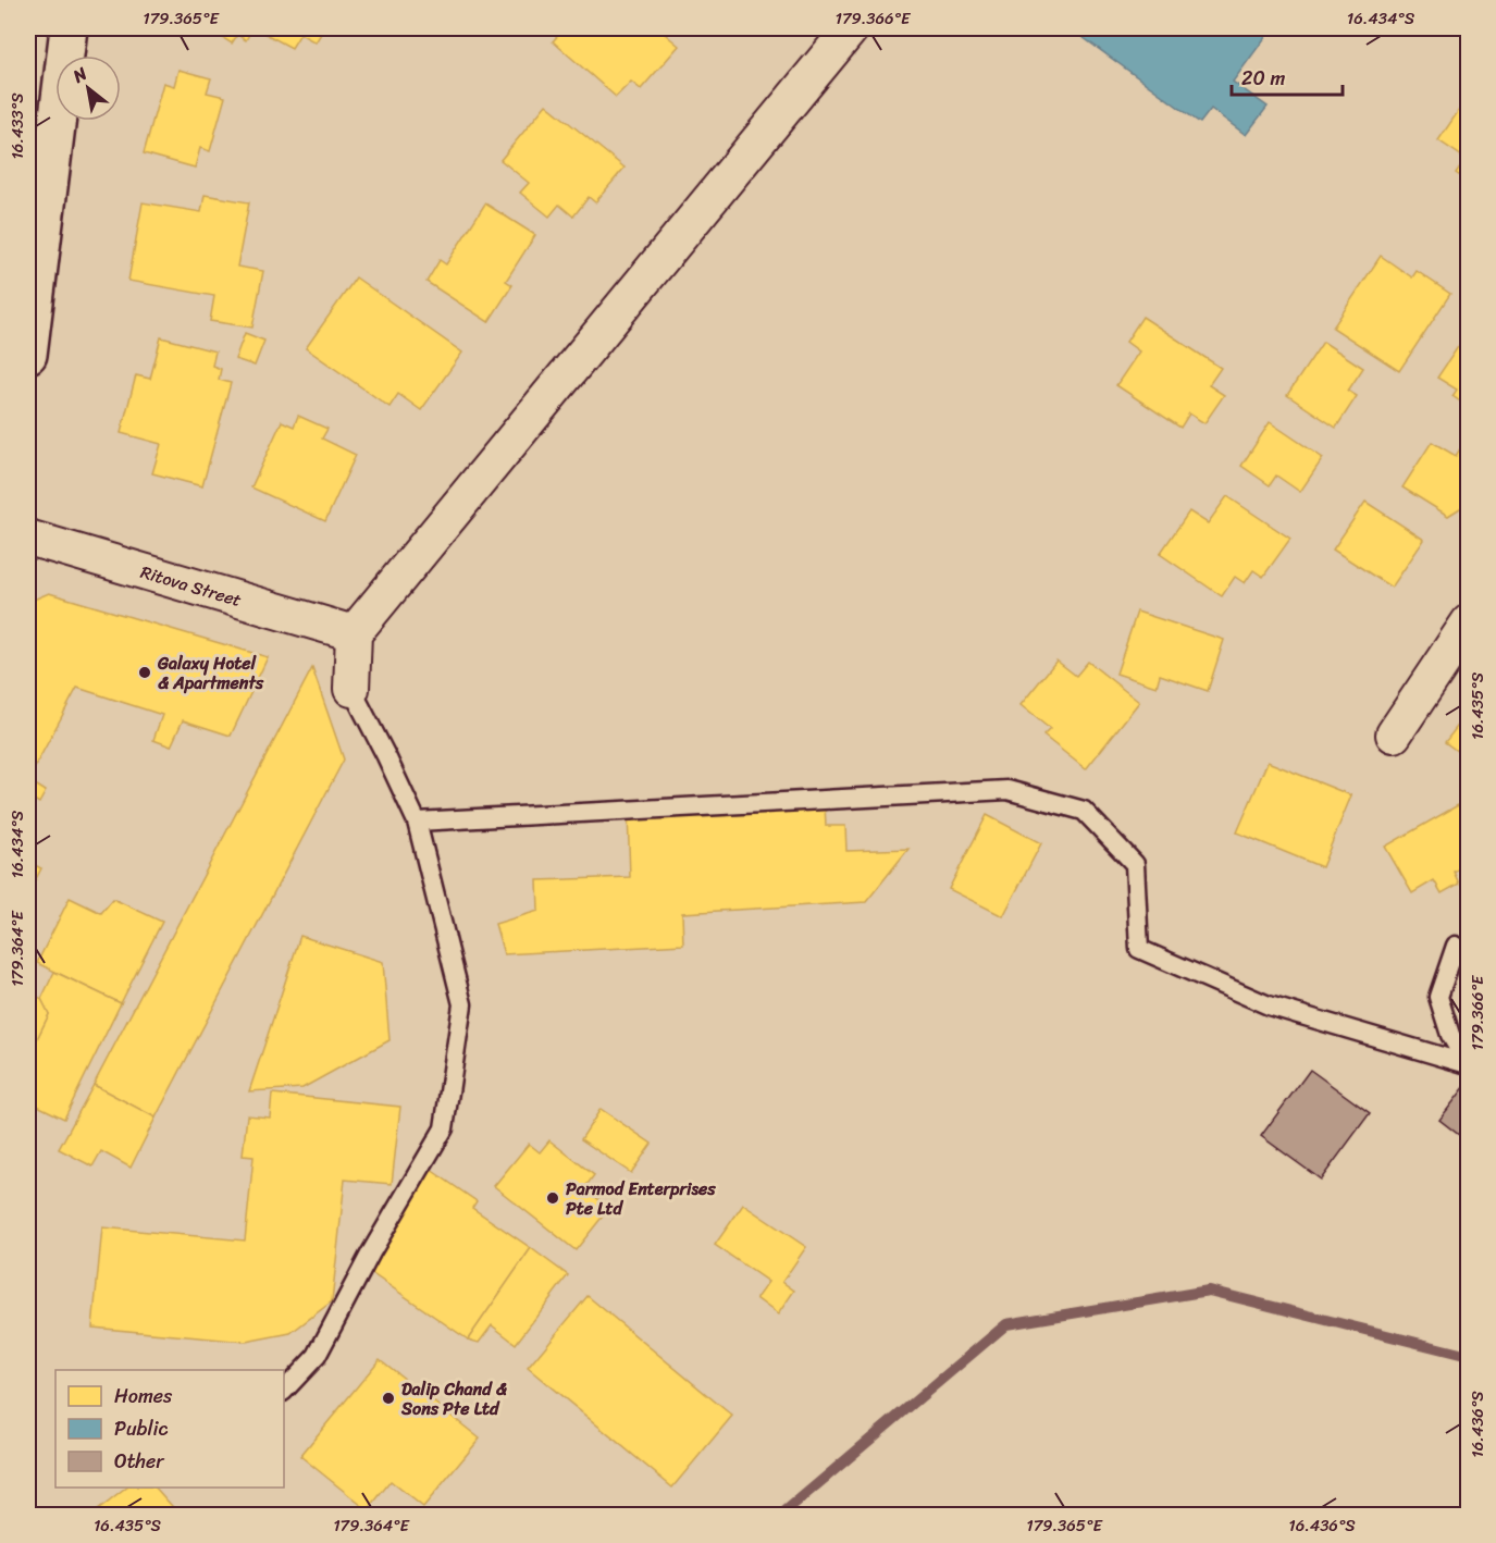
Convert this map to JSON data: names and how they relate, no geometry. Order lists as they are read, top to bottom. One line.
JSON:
{"streets":{"street":["Ritova Street"]},"places":["Galaxy Hotel & Apartments","Parmod Enterprises Pte Ltd","Dalip Chand & Sons Pte Ltd"],"legend":["Homes","Public","Other"],"scale_bar":"20 m","north":"top left","coordinates":["179.365°E","179.366°E","16.434°S","16.433°S","16.435°S","179.364°E","16.436°S"]}
